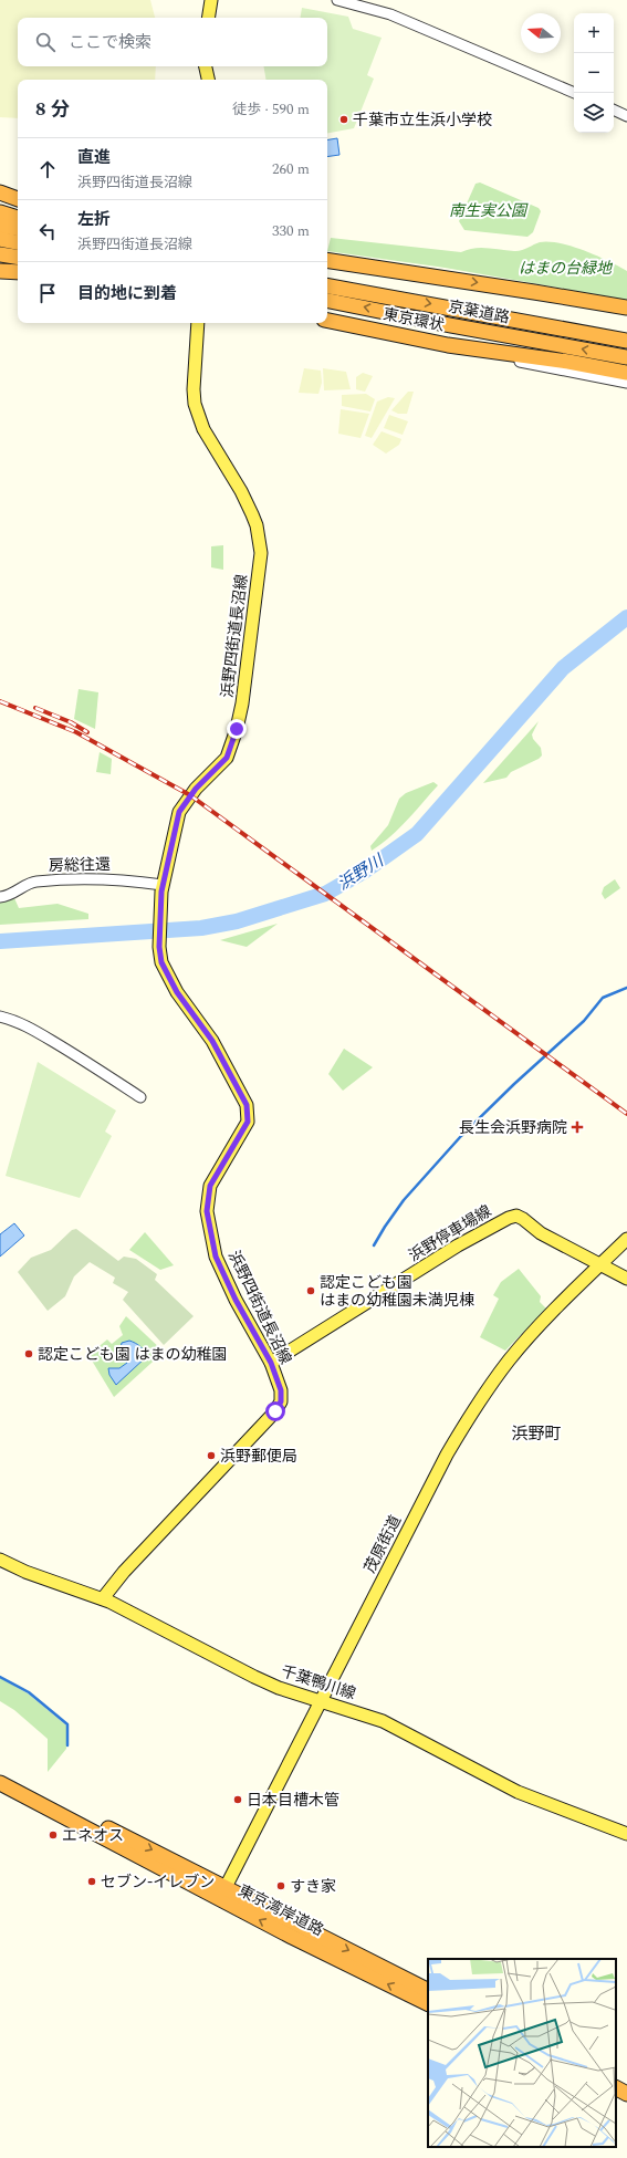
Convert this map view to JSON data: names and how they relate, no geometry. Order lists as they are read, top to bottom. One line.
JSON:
{"streets":{"highway":["京葉道路","東京環状","東京湾岸道路"],"main road":["浜野四街道長沼線","浜野停車場線","茂原街道","千葉鴨川線"],"street":["房総往還"]},"crossings":[["浜野四街道長沼線","房総往還"],["浜野四街道長沼線","浜野停車場線"],["浜野四街道長沼線","千葉鴨川線"],["浜野停車場線","茂原街道"],["茂原街道","千葉鴨川線"],["茂原街道","東京湾岸道路"]],"districts":["浜野町"],"water":["浜野川"],"parks":["南生実公園","はまの台緑地"],"places":{"other":["千葉市立生浜小学校","認定こども園 はまの幼稚園未満児棟","認定こども園 はまの幼稚園","浜野郵便局","日本目槽木管","エネオス","セブン-イレブン","すき家"],"health":["長生会浜野病院"]},"north":"left","page":{"map_buttons":["+","−"],"search":"ここで検索","heading":["8 分","徒歩 · 590 m"],"list":[["直進","浜野四街道長沼線","260 m"],["左折","浜野四街道長沼線","330 m"],"目的地に到着"]}}
